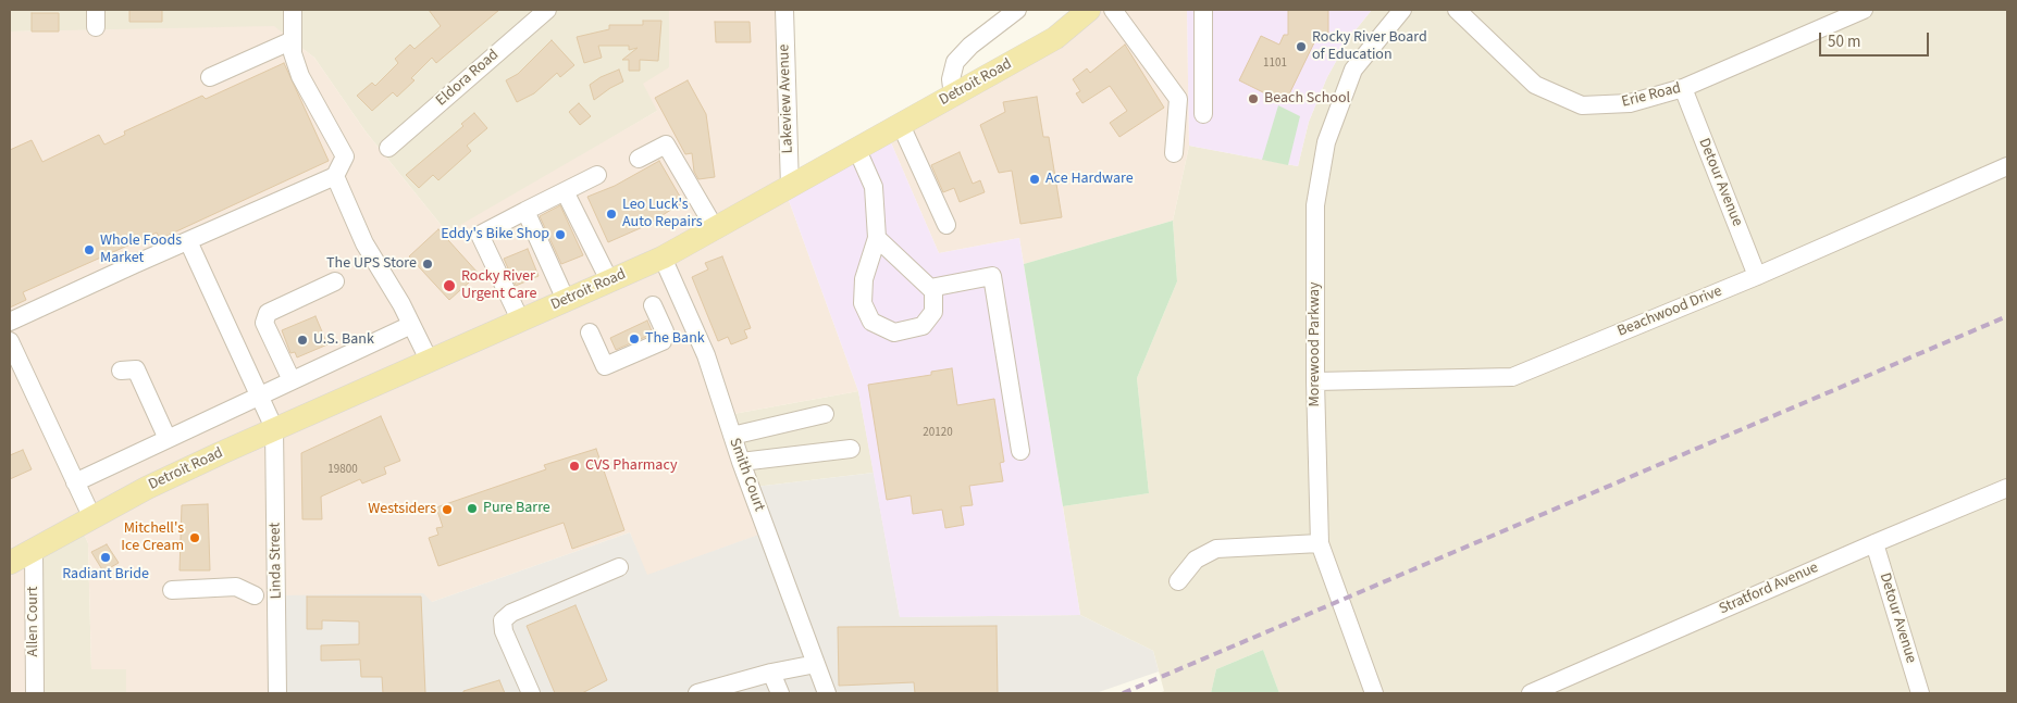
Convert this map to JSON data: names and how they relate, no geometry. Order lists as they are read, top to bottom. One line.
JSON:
{"streets":{"main road":["Detroit Road"],"street":["Eldora Road","Erie Road","Lakeview Avenue","Detour Avenue","Beachwood Drive","Morewood Parkway","Smith Court","Linda Street","Stratford Avenue","Allen Court"]},"crossings":[["Detroit Road","Lakeview Avenue"],["Detroit Road","Smith Court"],["Detroit Road","Linda Street"],["Detroit Road","Allen Court"],["Erie Road","Detour Avenue"],["Detour Avenue","Beachwood Drive"],["Detour Avenue","Stratford Avenue"],["Beachwood Drive","Morewood Parkway"]],"places":["Rocky River Board of Education","Beach School","Ace Hardware","Leo Luck's Auto Repairs","Eddy's Bike Shop","Whole Foods Market","The UPS Store","Rocky River Urgent Care","The Bank","U.S. Bank","CVS Pharmacy","Pure Barre","Westsiders","Mitchell's Ice Cream","Radiant Bride"],"house_numbers":["1101","20120","19800"],"scale_bar":"50 m"}
